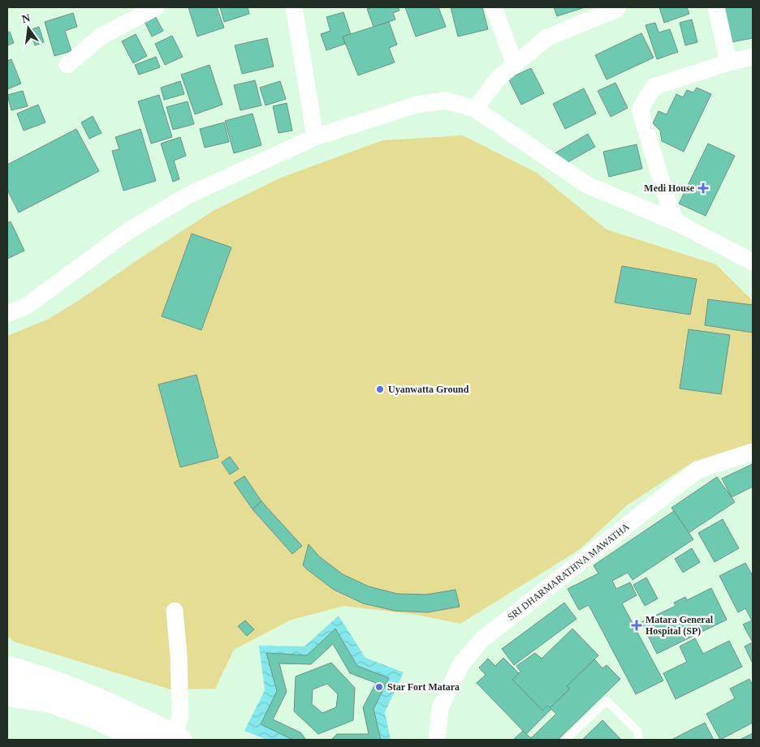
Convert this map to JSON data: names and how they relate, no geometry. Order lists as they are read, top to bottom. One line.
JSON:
{"streets":{"street":["SRI DHARMARATHNA MAWATHA"]},"places":{"health":["Medi House","Matara General Hospital (SP)"],"other":["Uyanwatta Ground","Star Fort Matara"]},"north":"top"}
